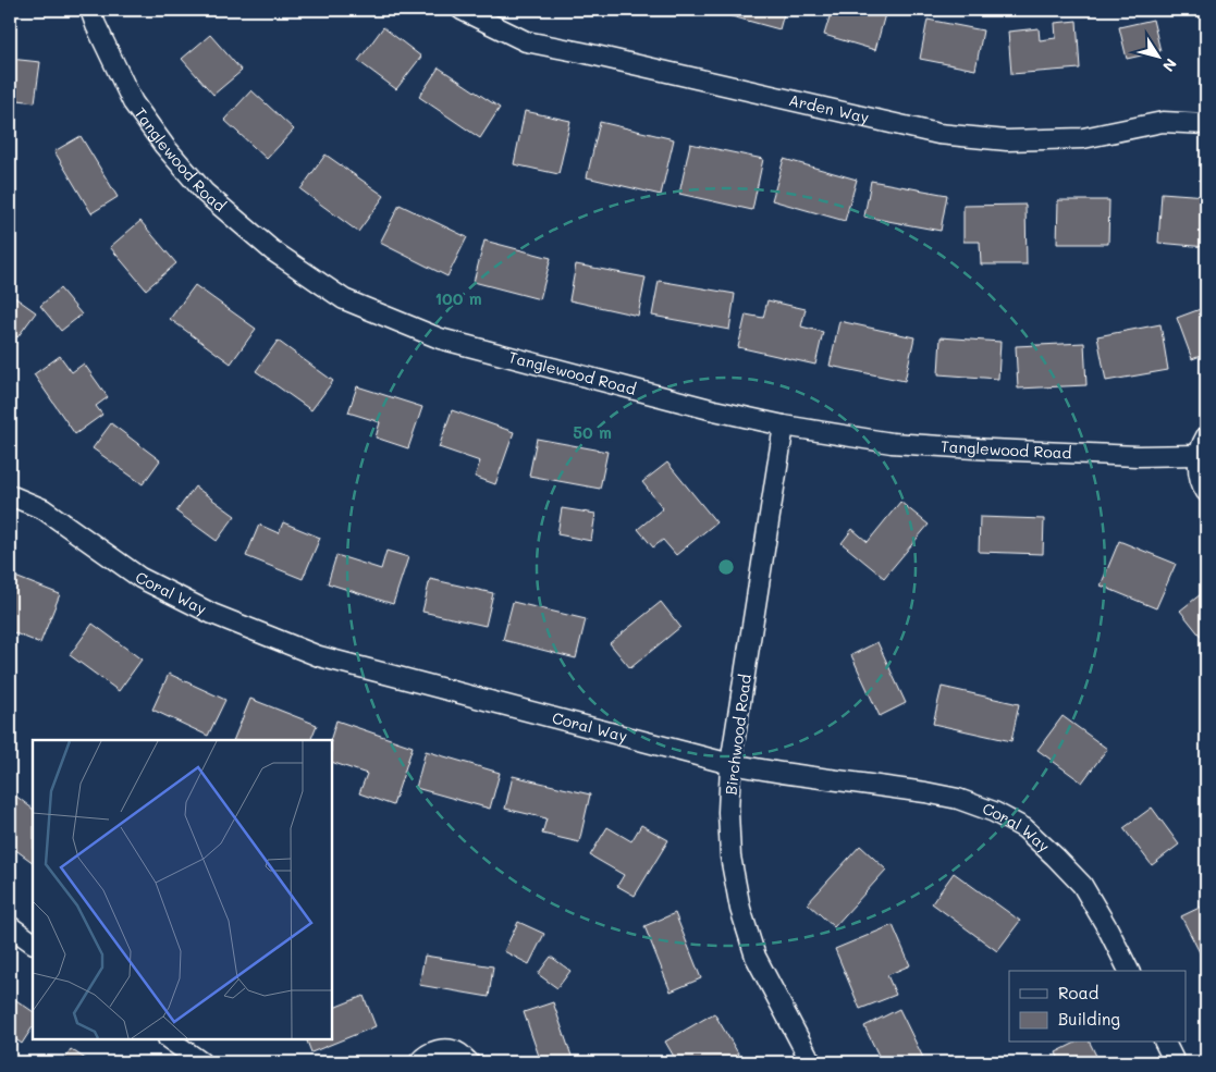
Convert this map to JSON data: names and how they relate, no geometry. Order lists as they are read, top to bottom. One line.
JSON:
{"streets":{"street":["Arden Way","Tanglewood Road","Coral Way","Birchwood Road"]},"crossings":[["Tanglewood Road","Birchwood Road"],["Coral Way","Birchwood Road"]],"legend":["Road","Building"],"north":"bottom right","rings":["100 m","50 m"]}
